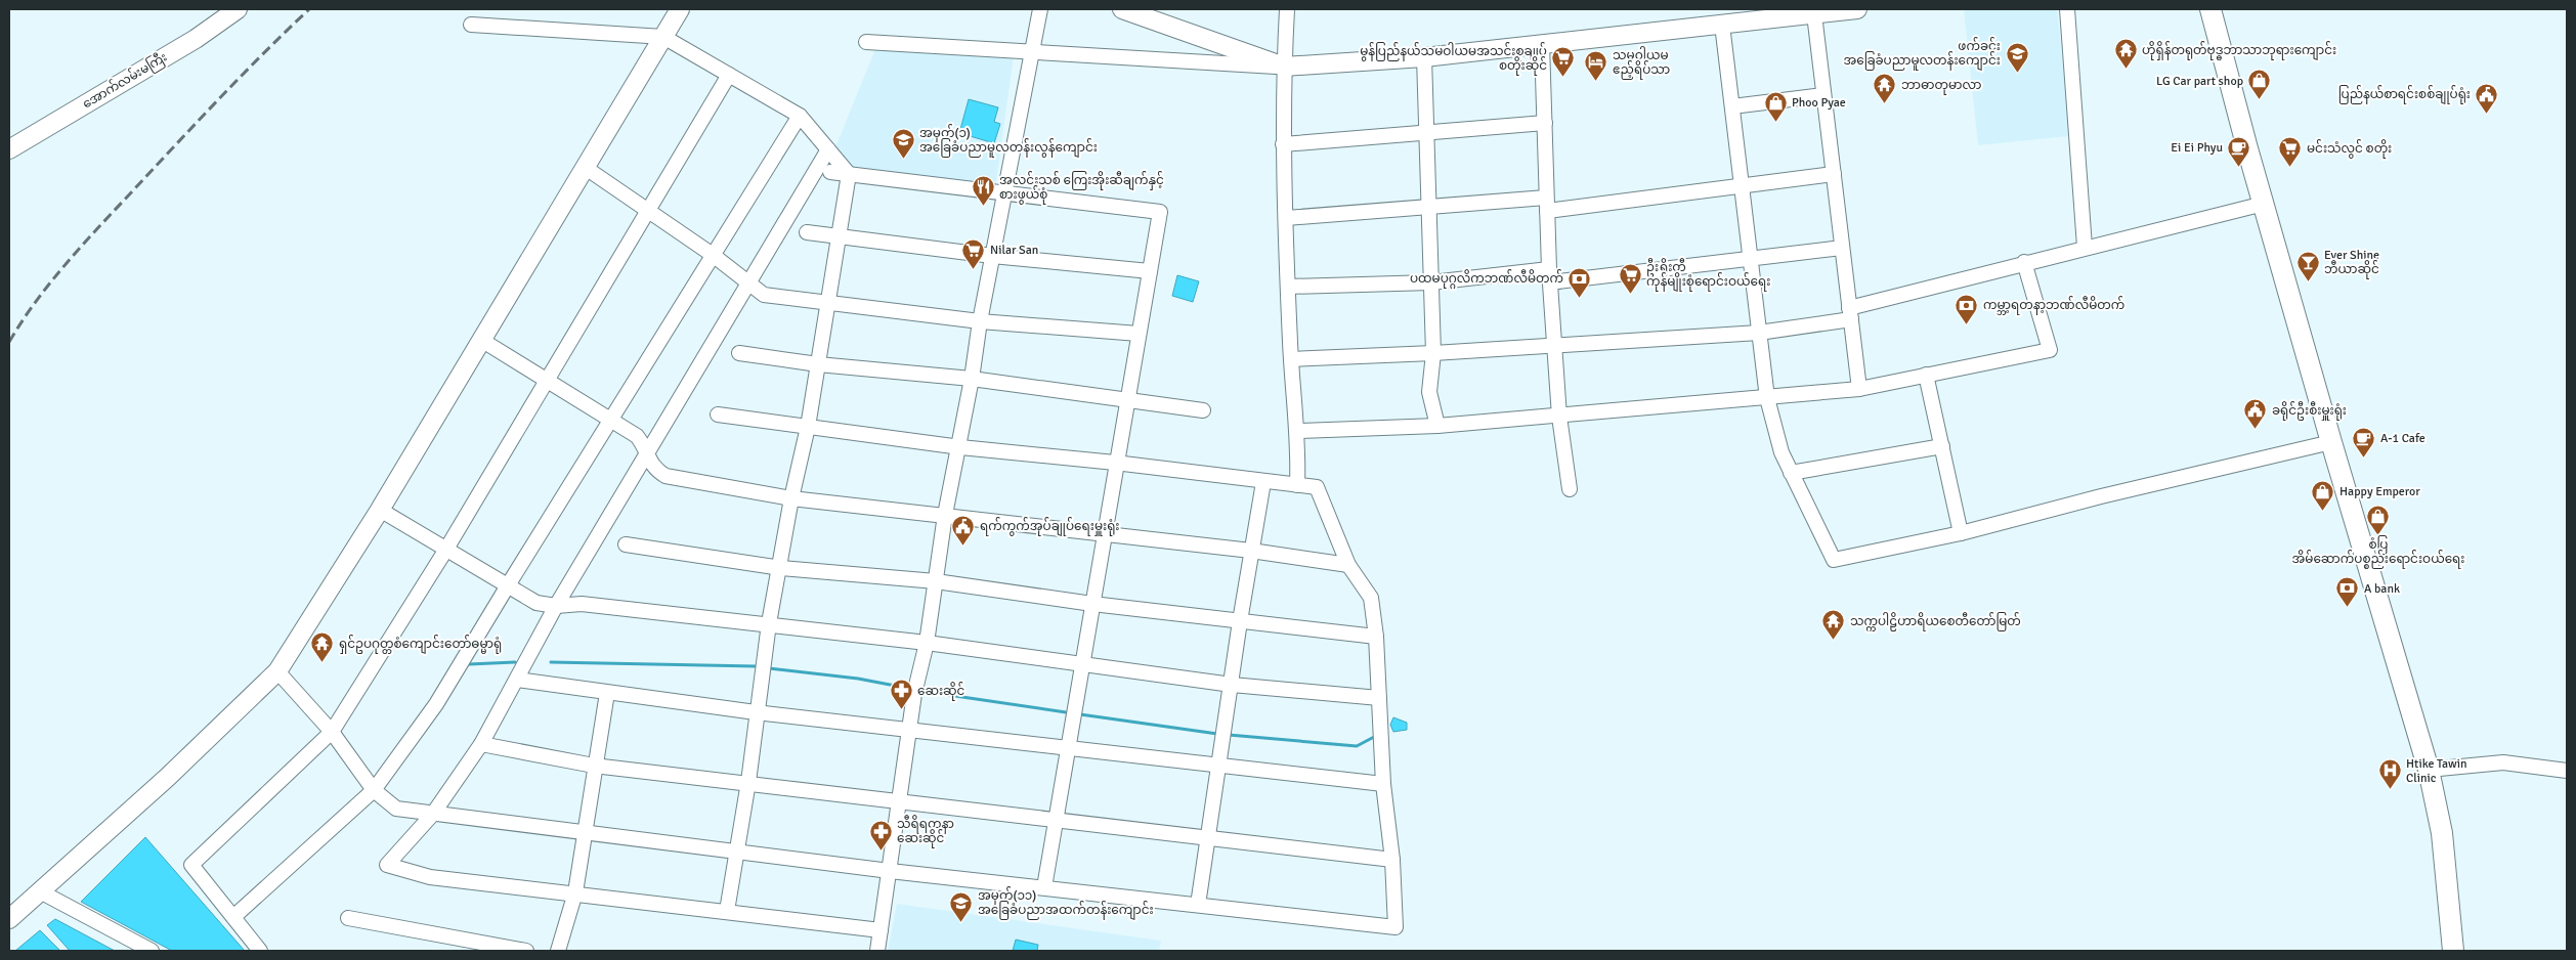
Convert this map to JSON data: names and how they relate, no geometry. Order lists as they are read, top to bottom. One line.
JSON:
{"streets":{"main road":["အောက်လမ်းမကြီး"]},"places":{"temple":["ဟိုရှိန်တရုတ်ဗုဒ္ဓဘာသာဘုရားကျောင်း","ဘာဓာတုမာလာ","သက္ကပါဠိဟာရိယစေတီတော်မြတ်","ရှင်ဥပဂုတ္တစံကျောင်းတော်ဓမ္မာရုံ"],"school or university":["ဖက်ခင်း အခြေခံပညာမူလတန်းကျောင်း","အမှတ်(၁) အခြေခံပညာမူလတန်းလွန်ကျောင်း","အမှတ်(၁၁) အခြေခံပညာအထက်တန်းကျောင်း"],"supermarket":["မွန်ပြည်နယ်သမဝါယမအသင်းစုချုပ် စတိုးဆိုင်","မင်းသံလွင် စတိုး","Nilar San","ဦးရှိုးတီ ကုန်မျိုးစုံရောင်းဝယ်ရေး"],"hotel":["သမဝါယမ ဧည့်ရိပ်သာ"],"shop":["LG Car part shop","Phoo Pyae","Happy Emperor","စံပြ အိမ်ဆောက်ပစ္စည်းရောင်းဝယ်ရေး"],"public building":["ပြည်နယ်စာရင်းစစ်ချုပ်ရုံး","ခရိုင်ဦးစီးမှူးရုံး","ရက်ကွက်အုပ်ချုပ်ရေးမှူးရုံး"],"cafe":["Ei Ei Phyu","A-1 Cafe"],"restaurant":["အလင်းသစ် ကြေးအိုးဆီချက်နှင့် စားဖွယ်စုံ"],"bar":["Ever Shine ဘီယာဆိုင်"],"bank":["ပထမပုဂ္ဂလိကဘဏ်လီမိတက်","ကမ္ဘာ့ရတနာ့ဘဏ်လီမိတက်","A bank"],"pharmacy":["ဆေးဆိုင်","သီရိရတနာ ဆေးဆိုင်"],"hospital":["Htike Tawin Clinic"]}}
